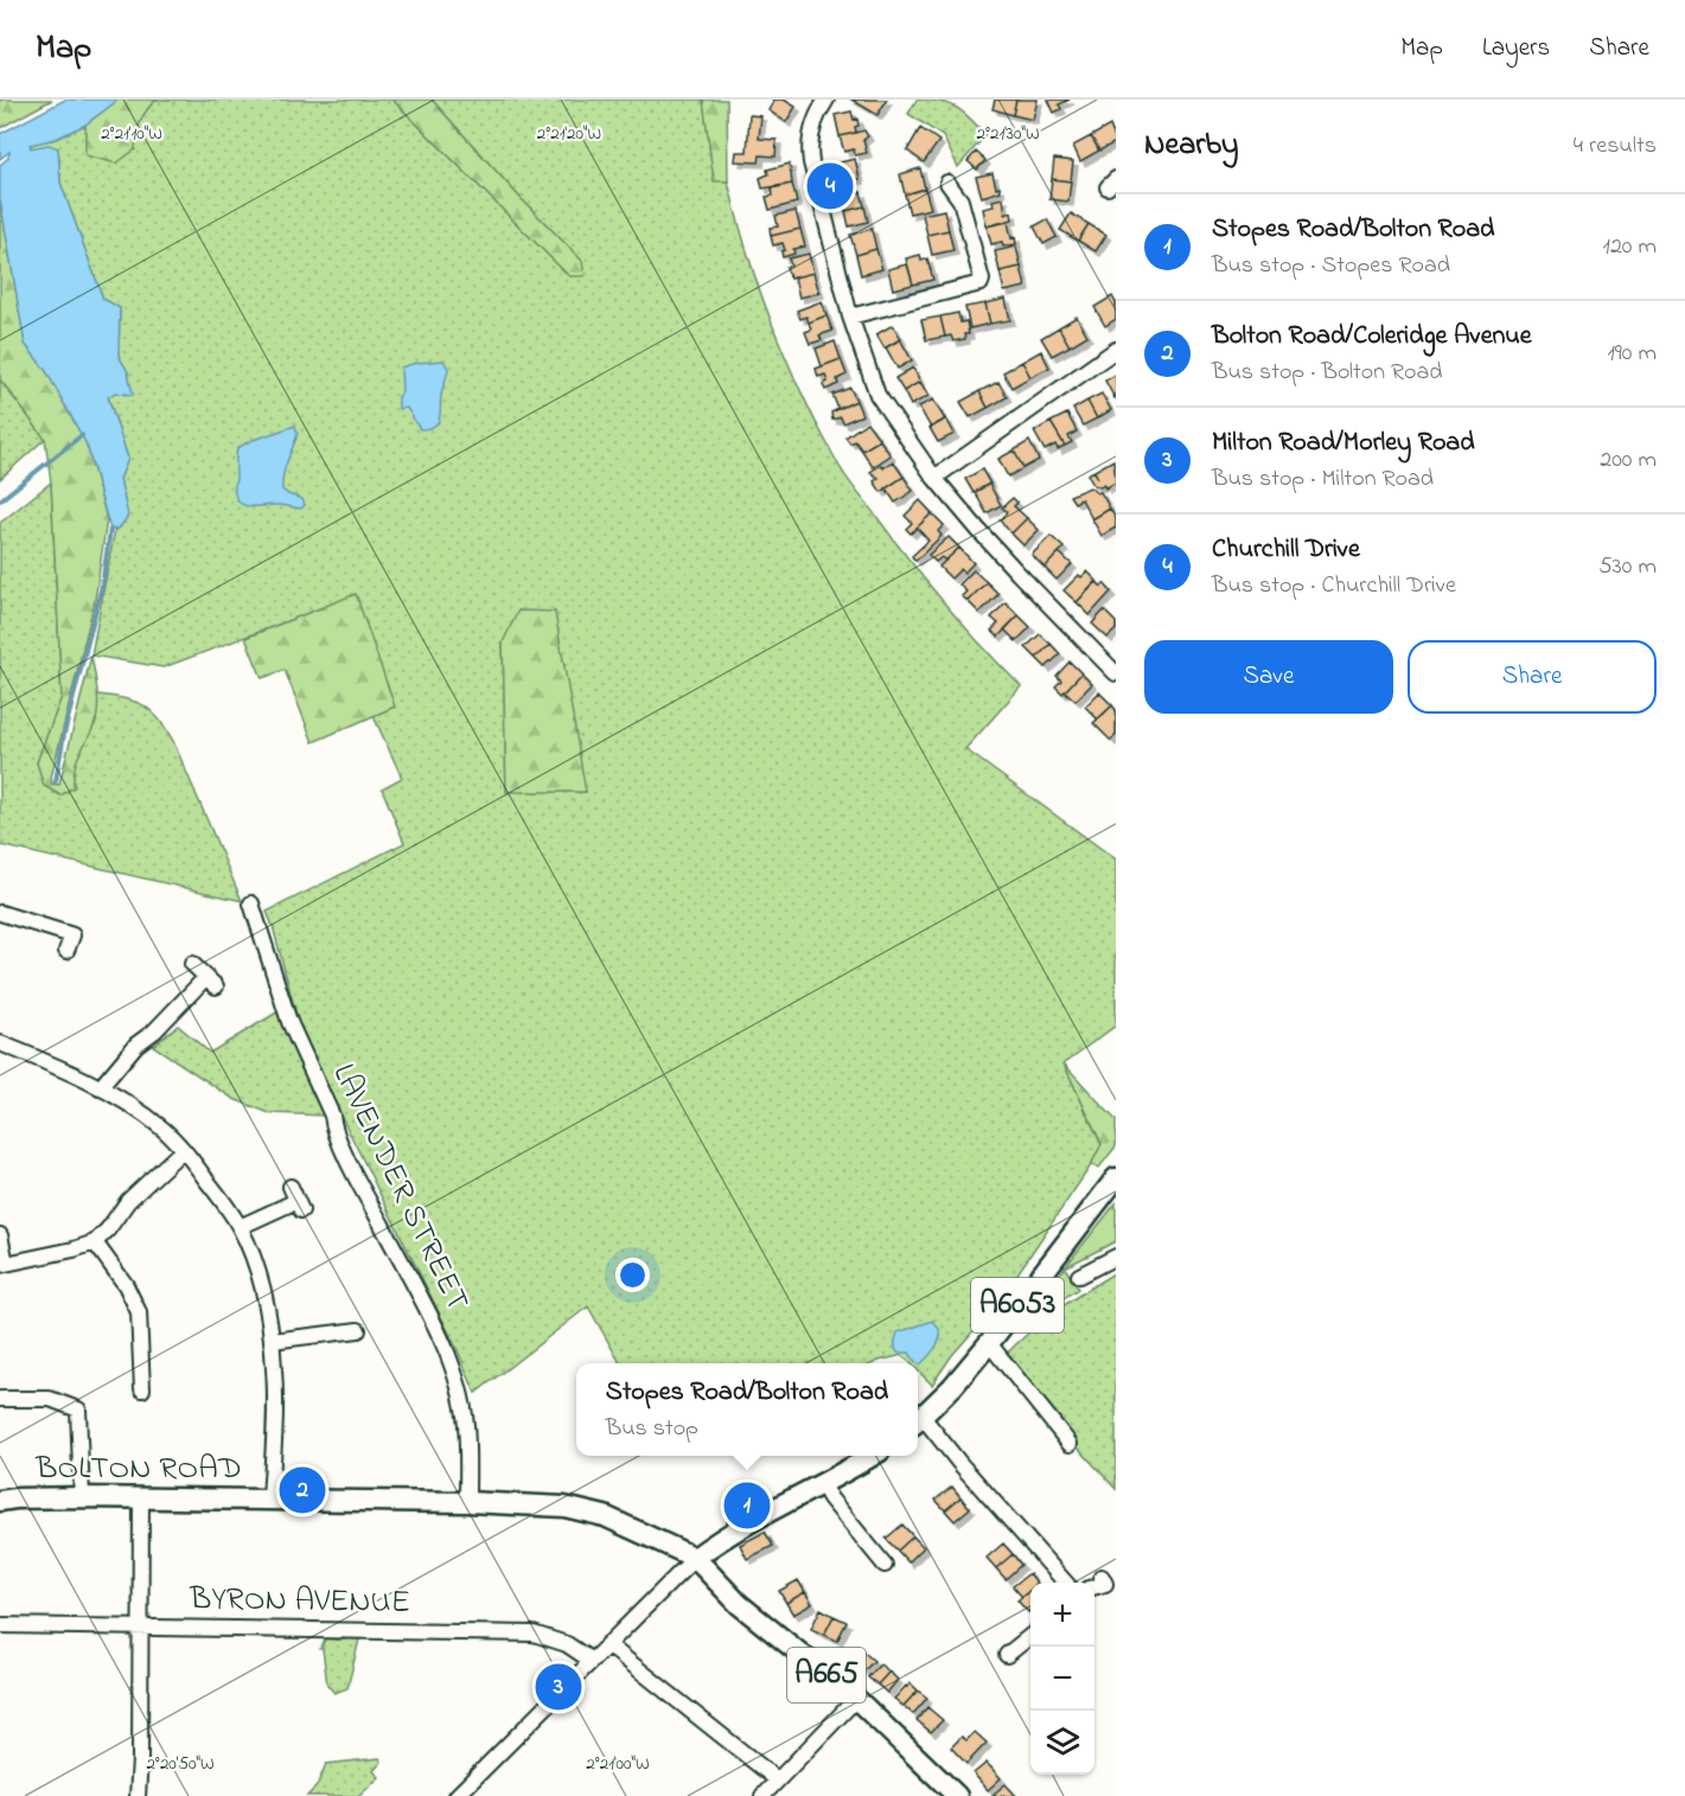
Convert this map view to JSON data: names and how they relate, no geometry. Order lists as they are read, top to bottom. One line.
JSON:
{"streets":{"main road":["A6053","BOLTON ROAD","A665"],"street":["LAVENDER STREET","BYRON AVENUE"]},"crossings":[["LAVENDER STREET","BOLTON ROAD"],["BOLTON ROAD","A665"]],"page":{"header":"Map","nav":["Map","Layers","Share"],"heading":["Nearby","4 results"],"pins":["4","2","1","3"],"list":[{"mark":"1","name":"Stopes Road/Bolton Road","note":"Bus stop · Stopes Road","value":"120 m"},{"mark":"2","name":"Bolton Road/Coleridge Avenue","note":"Bus stop · Bolton Road","value":"190 m"},{"mark":"3","name":"Milton Road/Morley Road","note":"Bus stop · Milton Road","value":"200 m"},{"mark":"4","name":"Churchill Drive","note":"Bus stop · Churchill Drive","value":"530 m"}],"buttons":["Save","Share"],"popup":["Stopes Road/Bolton Road","Bus stop"],"map_buttons":["+","−"]},"coordinates":["2°21'10\"W","2°21'20\"W","2°21'30\"W","2°20'50\"W","2°21'00\"W"]}
